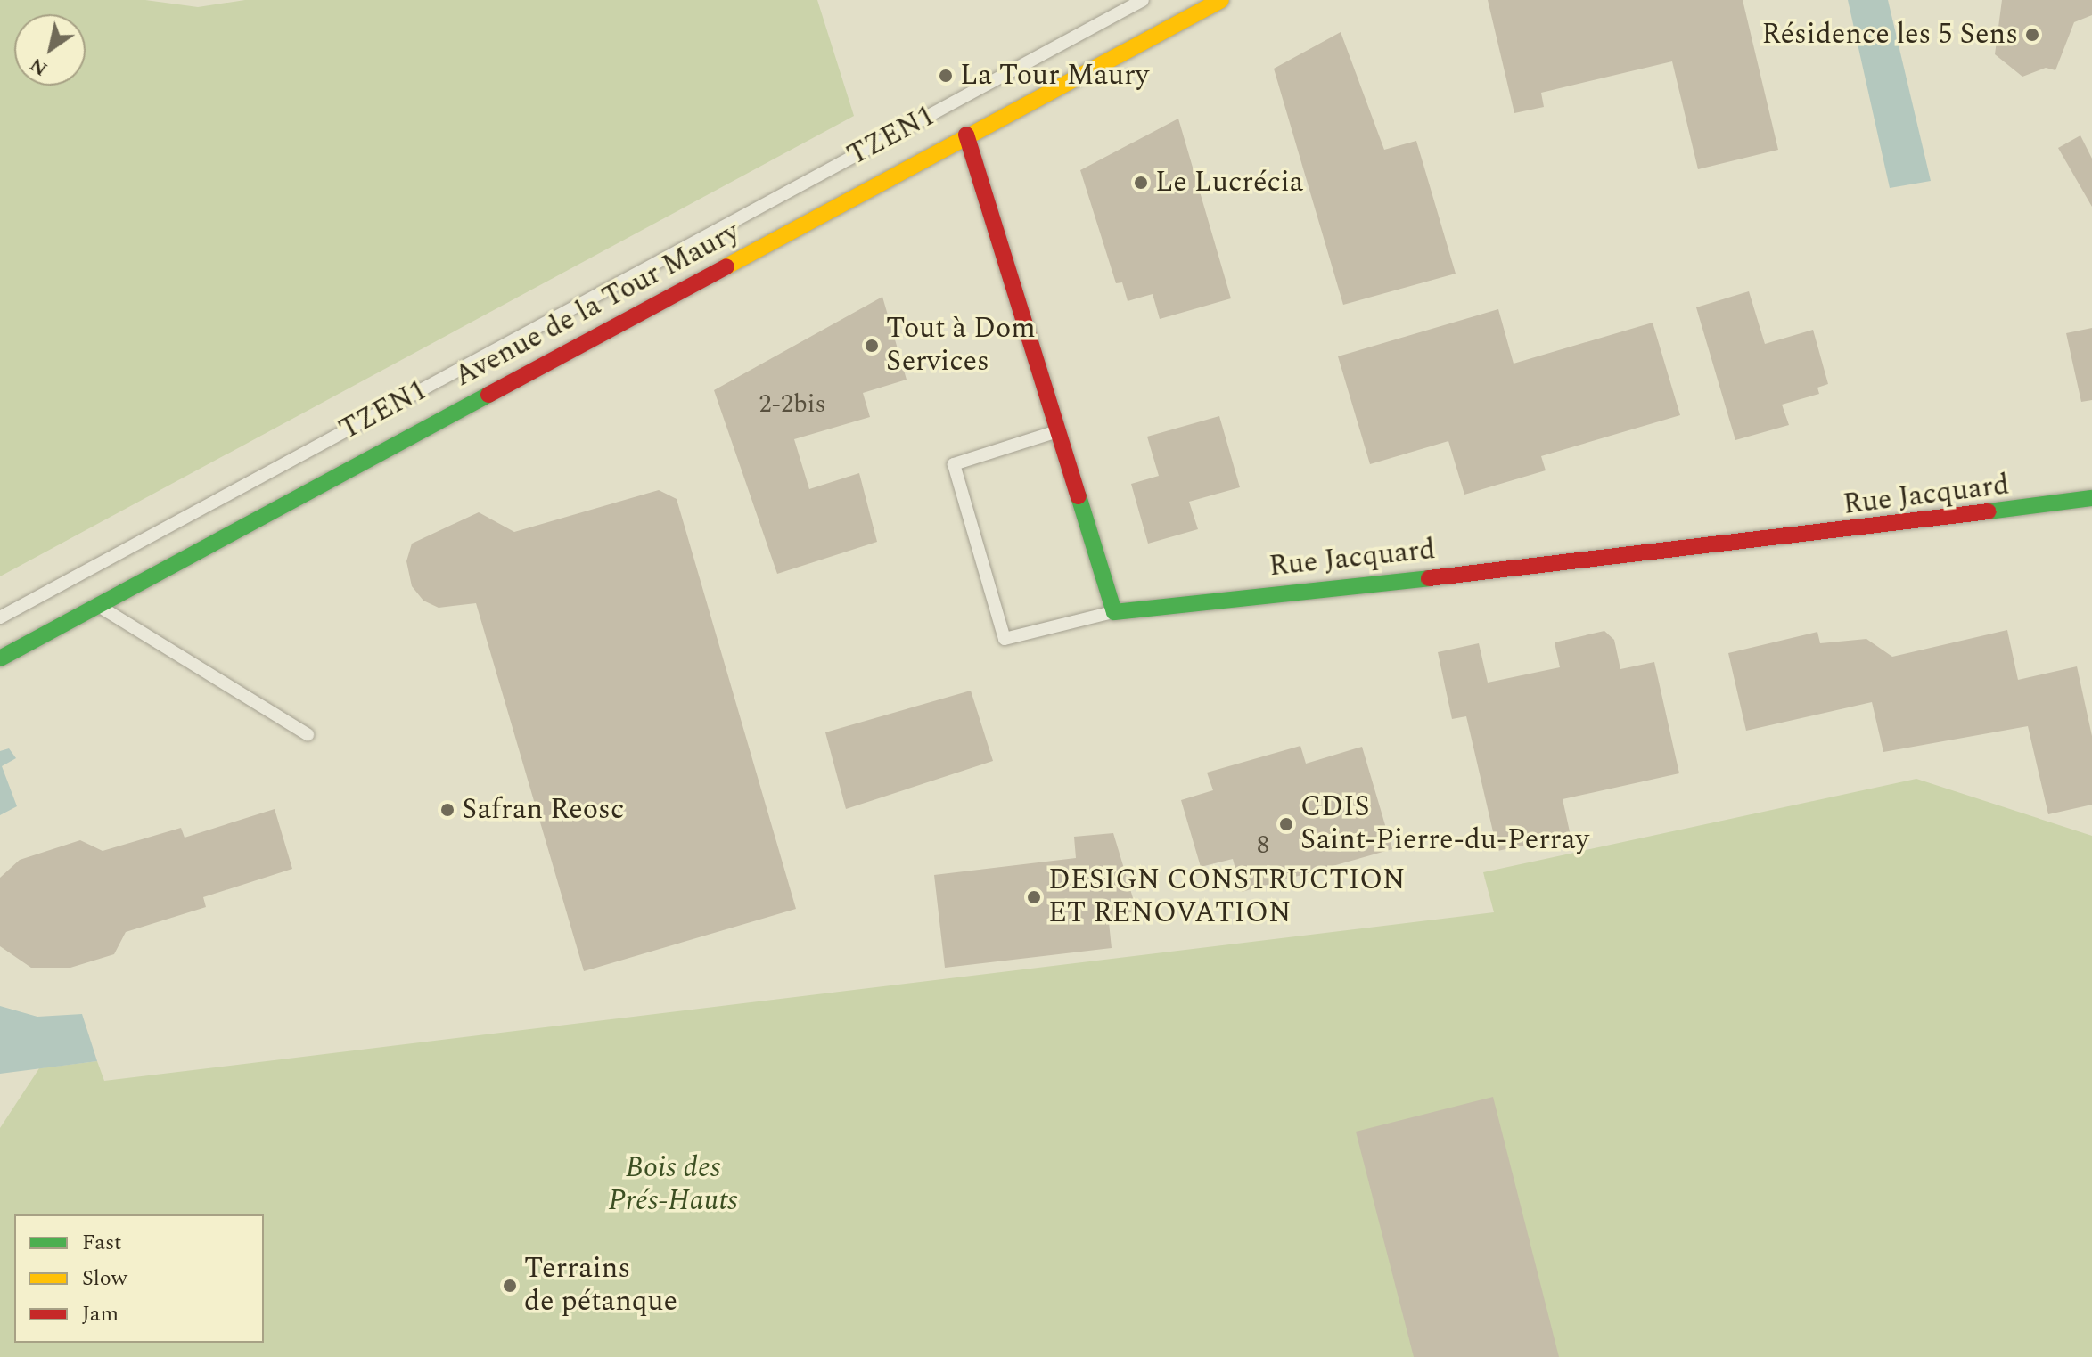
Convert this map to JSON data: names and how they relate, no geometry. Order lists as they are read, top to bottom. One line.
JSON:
{"streets":{"street":["Avenue de la Tour Maury","Rue Jacquard"],"lane":["TZEN1"]},"parks":["Bois des Prés-Hauts"],"places":["Résidence les 5 Sens","La Tour Maury","Le Lucrécia","Tout à Dom Services","Safran Reosc","CDIS Saint-Pierre-du-Perray","DESIGN CONSTRUCTION ET RENOVATION","Terrains de pétanque"],"house_numbers":["2-2bis","8"],"legend":["Fast","Slow","Jam"],"north":"bottom left"}
